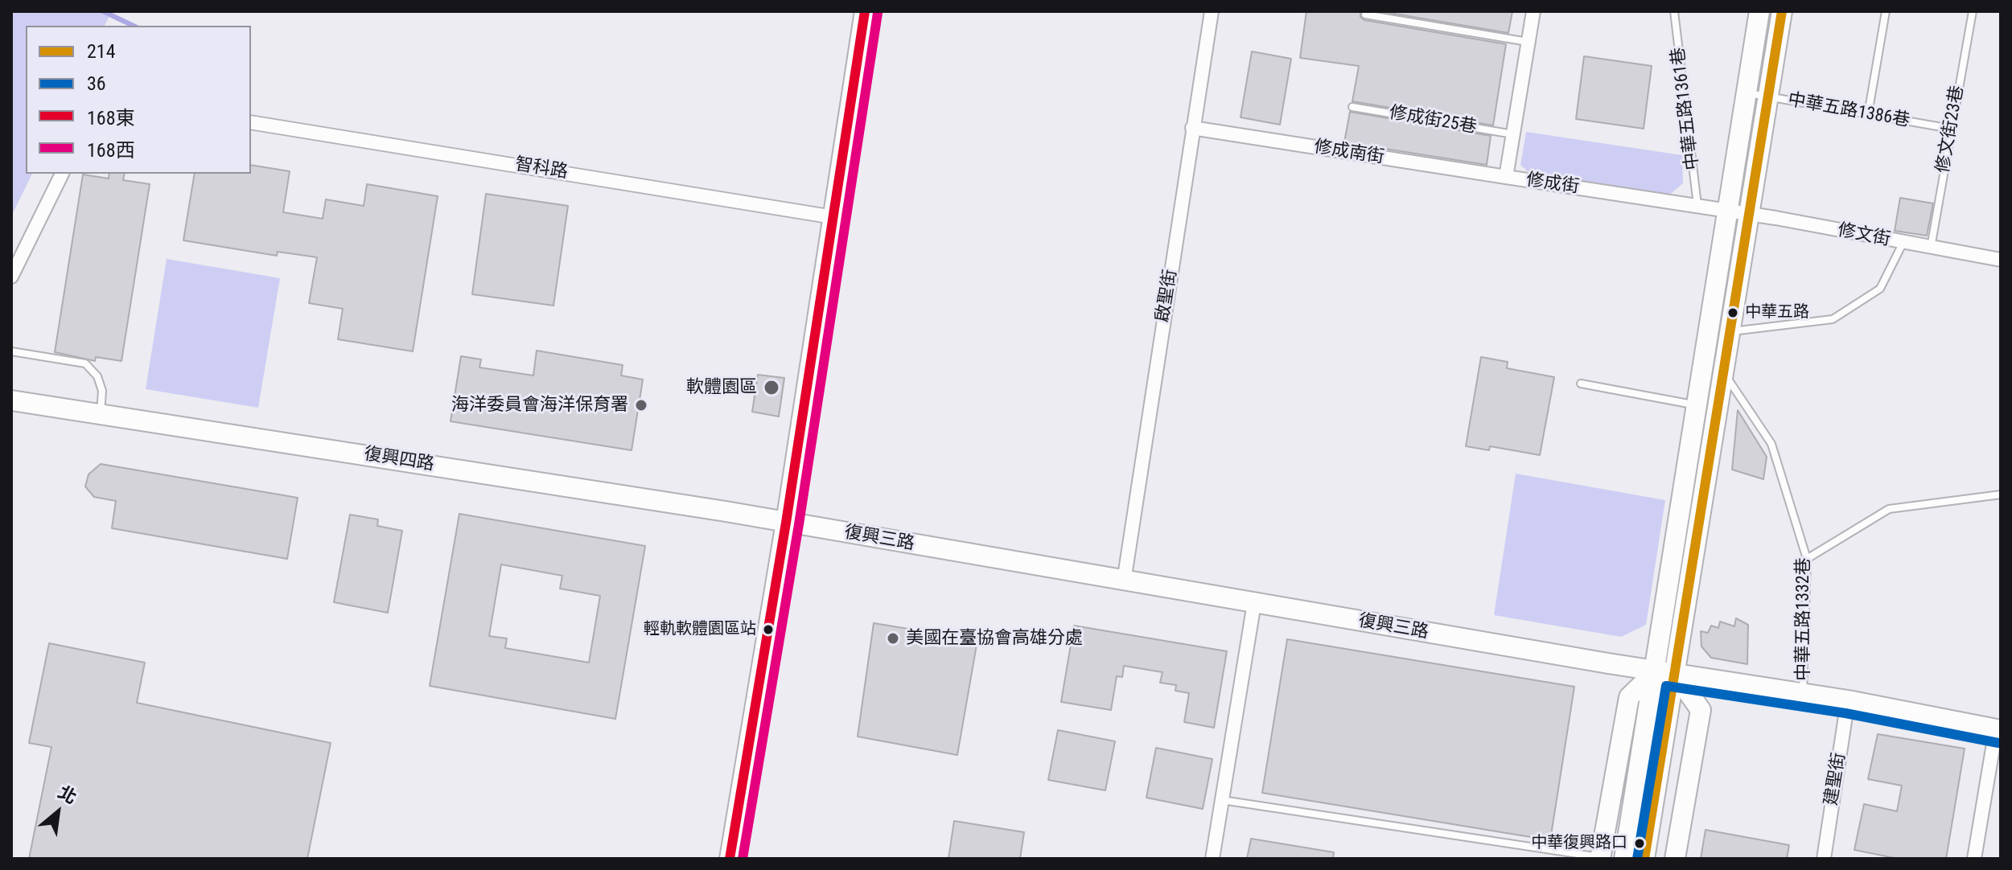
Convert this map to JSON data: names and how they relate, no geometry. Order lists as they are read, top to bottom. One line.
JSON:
{"streets":{"street":["修成南街","智科路","修成街","修文街","啟聖街","復興四路","復興三路","建聖街"],"lane":["中華五路1361巷","中華五路1386巷","修成街25巷","修文街23巷","中華五路1332巷"]},"crossings":[["中華五路1361巷","修成街"],["中華五路1386巷","修文街23巷"],["修成街25巷","修成街"],["修文街23巷","修文街"],["修成南街","修成街"],["修成南街","啟聖街"],["修成街","修文街"],["啟聖街","復興三路"],["復興四路","復興三路"],["復興三路","中華五路1332巷"],["復興三路","建聖街"]],"places":["中華五路","軟體園區","海洋委員會海洋保育署","輕軌軟體園區站","美國在臺協會高雄分處","中華復興路口"],"lines":["transit line 214","transit line 168東","transit line 168西","transit line 36"],"legend":["214","36","168東","168西"],"north":"top right"}
